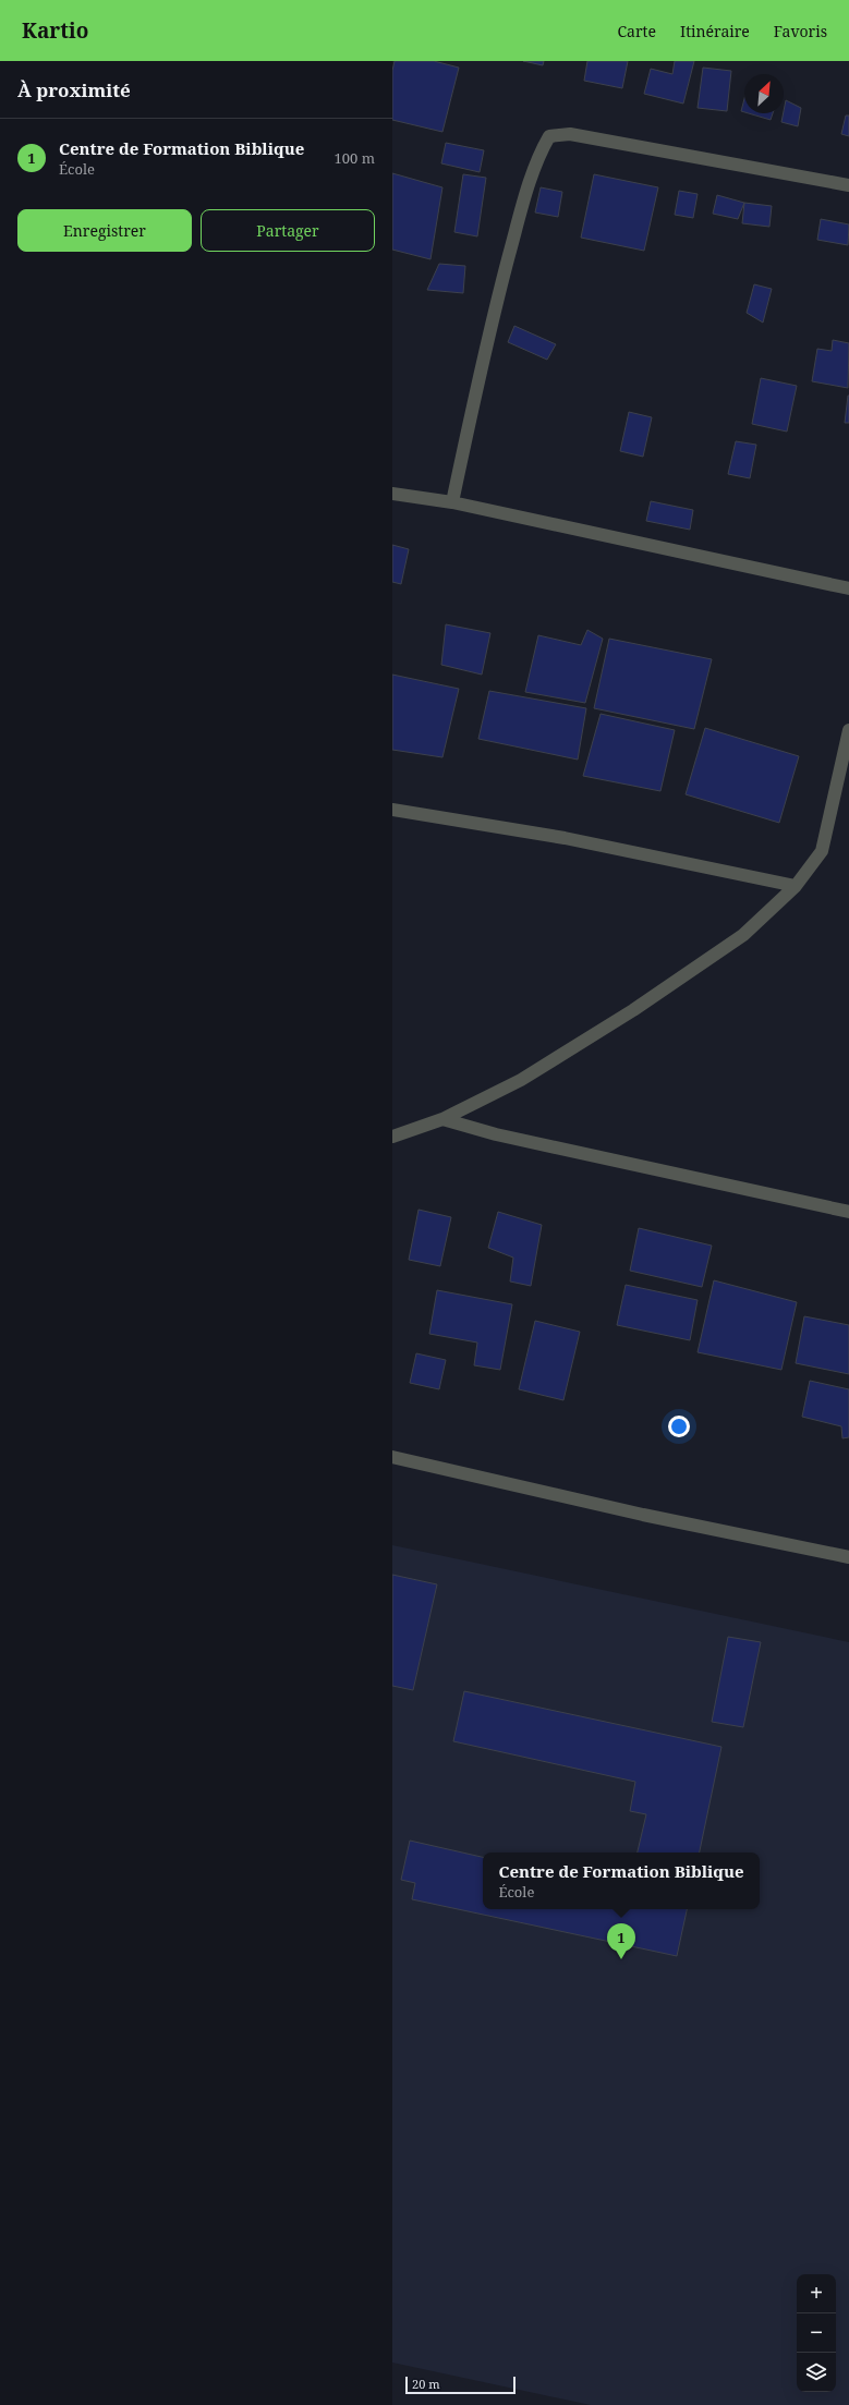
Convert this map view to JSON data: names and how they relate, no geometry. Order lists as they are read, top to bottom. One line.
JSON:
{"scale_bar":"20 m","north":"top right","page":{"header":"Kartio","nav":["Carte","Itinéraire","Favoris"],"heading":"À proximité","list":[{"mark":"1","name":"Centre de Formation Biblique","note":"École","value":"100 m"}],"buttons":["Enregistrer","Partager"],"popup":["Centre de Formation Biblique","École"],"pins":"1","map_buttons":["+","−"],"scale":"20 m"}}
